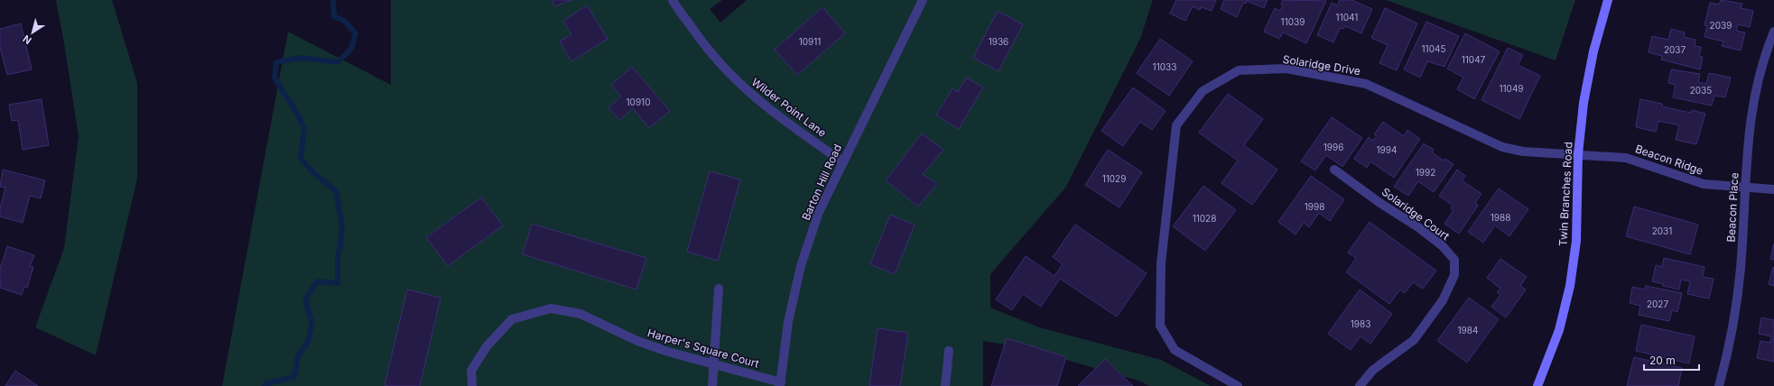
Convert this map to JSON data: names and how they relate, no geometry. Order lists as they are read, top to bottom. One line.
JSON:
{"streets":{"main road":["Twin Branches Road"],"street":["Solaridge Drive","Wilder Point Lane","Beacon Ridge","Barton Hill Road","Beacon Place","Solaridge Court","Harper's Square Court"]},"crossings":[["Solaridge Drive","Beacon Ridge"],["Solaridge Drive","Twin Branches Road"],["Wilder Point Lane","Barton Hill Road"],["Beacon Ridge","Twin Branches Road"],["Beacon Ridge","Beacon Place"],["Barton Hill Road","Harper's Square Court"]],"house_numbers":["11041","11039","2039","10911","1936","11045","2037","11047","11033","11049","2035","10910","1996","1994","1992","11029","1998","1988","11028","2031","2027","1983","1984"],"scale_bar":"20 m","north":"bottom left"}
